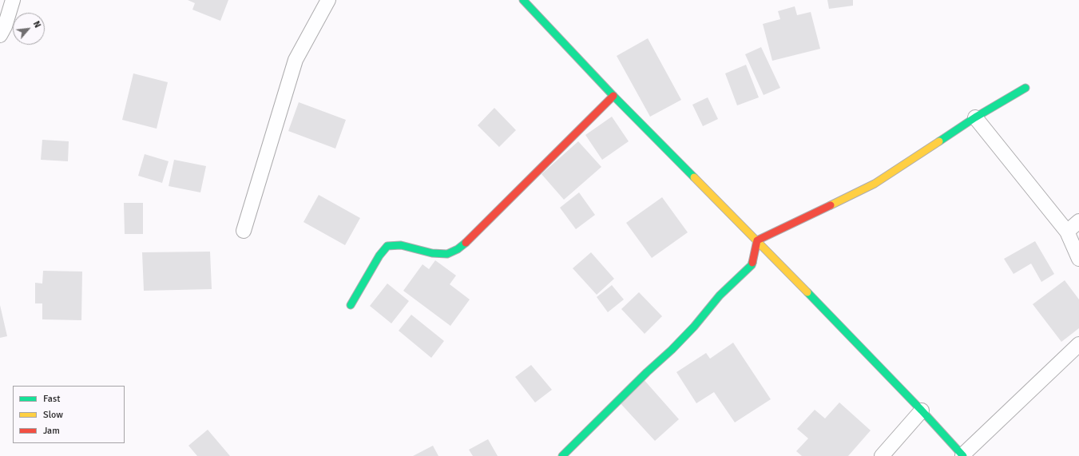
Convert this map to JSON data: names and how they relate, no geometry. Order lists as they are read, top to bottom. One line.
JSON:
{"legend":["Fast","Slow","Jam"],"north":"top right"}
